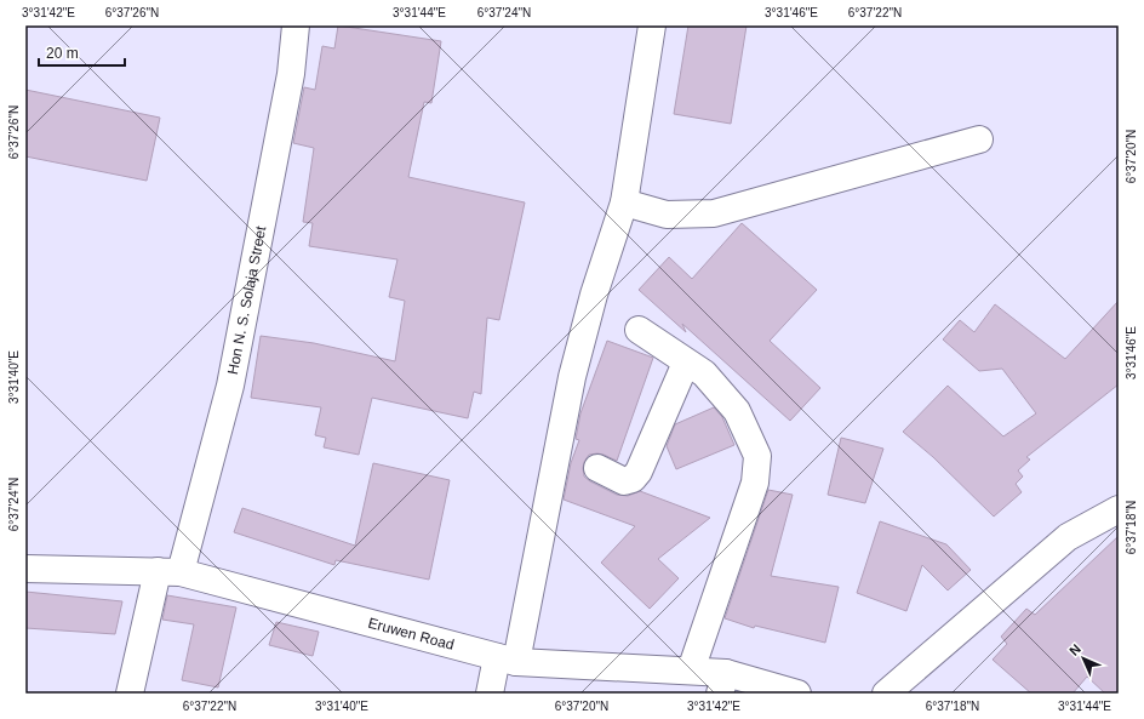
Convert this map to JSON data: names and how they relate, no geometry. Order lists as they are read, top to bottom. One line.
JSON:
{"streets":{"street":["Hon N. S. Solaja Street","Eruwen Road"]},"crossings":[["Hon N. S. Solaja Street","Eruwen Road"]],"scale_bar":"20 m","north":"top left","coordinates":["3°31'42\"E","6°37'26\"N","3°31'44\"E","6°37'24\"N","3°31'46\"E","6°37'22\"N","6°37'20\"N","3°31'40\"E","6°37'18\"N"]}
